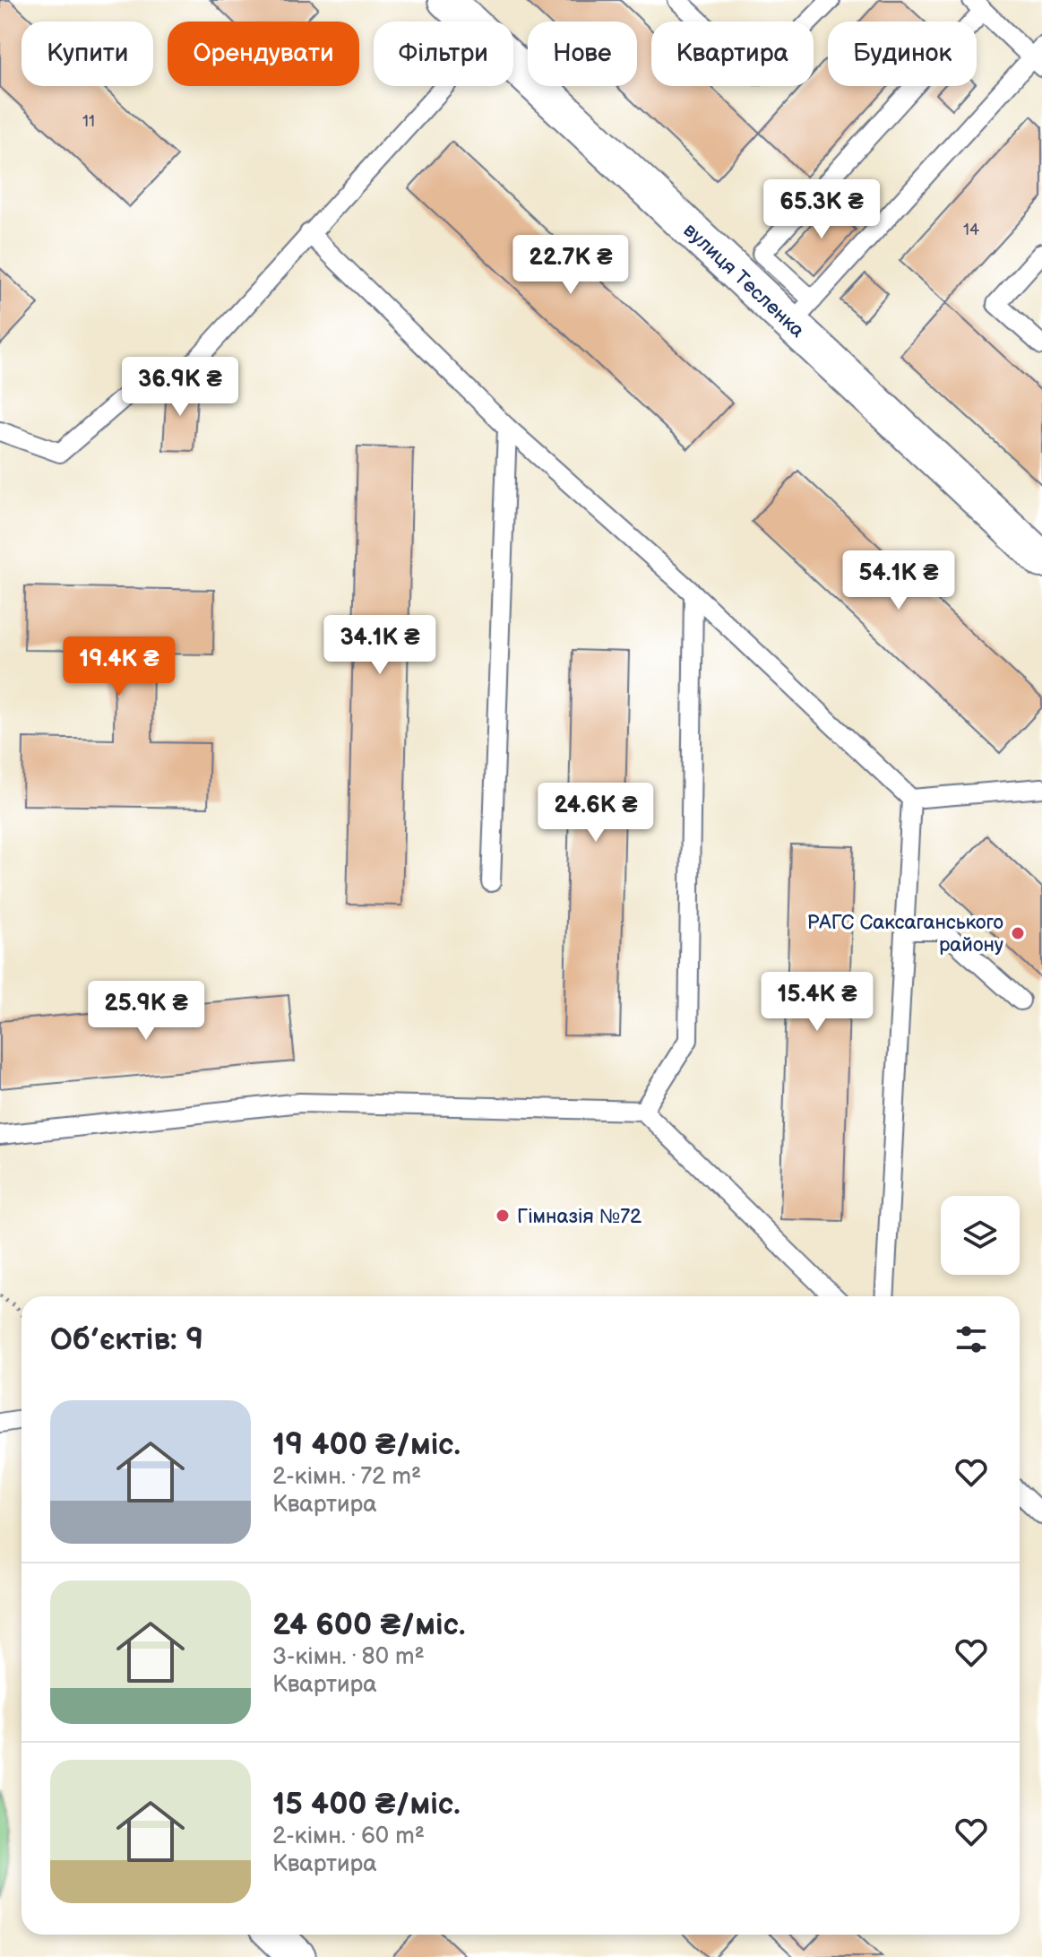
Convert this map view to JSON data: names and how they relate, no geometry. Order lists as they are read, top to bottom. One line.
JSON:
{"streets":{"street":["вулиця Тесленка"]},"places":["РАГС Саксаганського району","Гімназія №72"],"house_numbers":["11","14"],"page":{"chip":["Купити","Орендувати","Фільтри","Нове","Квартира","Будинок"],"price":["65.3K ₴","22.7K ₴","36.9K ₴","54.1K ₴","34.1K ₴","19.4K ₴","24.6K ₴","15.4K ₴","25.9K ₴"],"heading":"Об’єктів: 9","list":[{"name":"19 400 ₴/міс.","note":"2-кімн. · 72 m² · Квартира"},{"name":"24 600 ₴/міс.","note":"3-кімн. · 80 m² · Квартира"},{"name":"15 400 ₴/міс.","note":"2-кімн. · 60 m² · Квартира"}]}}
